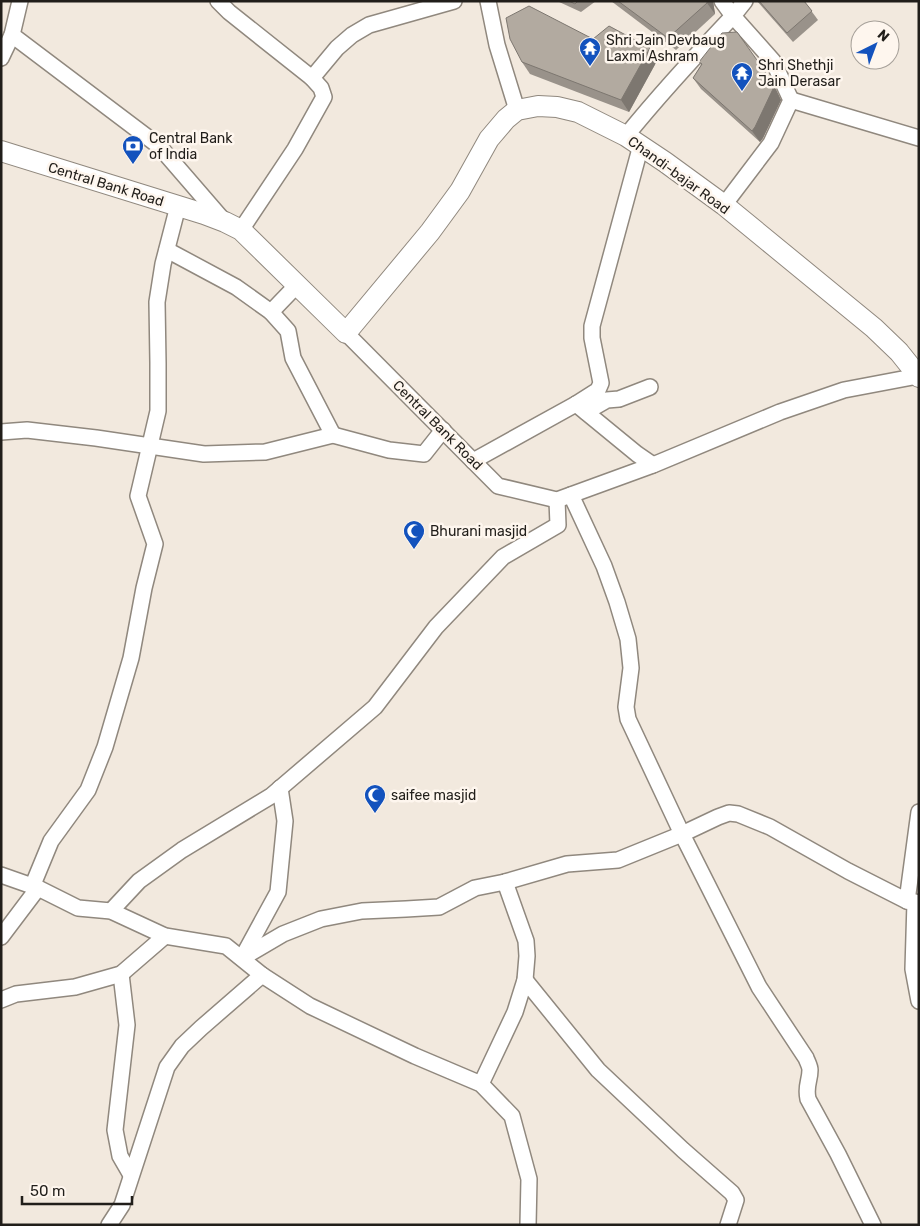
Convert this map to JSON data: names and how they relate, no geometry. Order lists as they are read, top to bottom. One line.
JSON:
{"streets":{"main road":["Chandi-bajar Road","Central Bank Road"]},"places":{"temple":["Shri Jain Devbaug Laxmi Ashram","Shri Shethji Jain Derasar"],"bank":["Central Bank of India"],"mosque":["Bhurani masjid","saifee masjid"]},"scale_bar":"50 m","north":"top right"}
